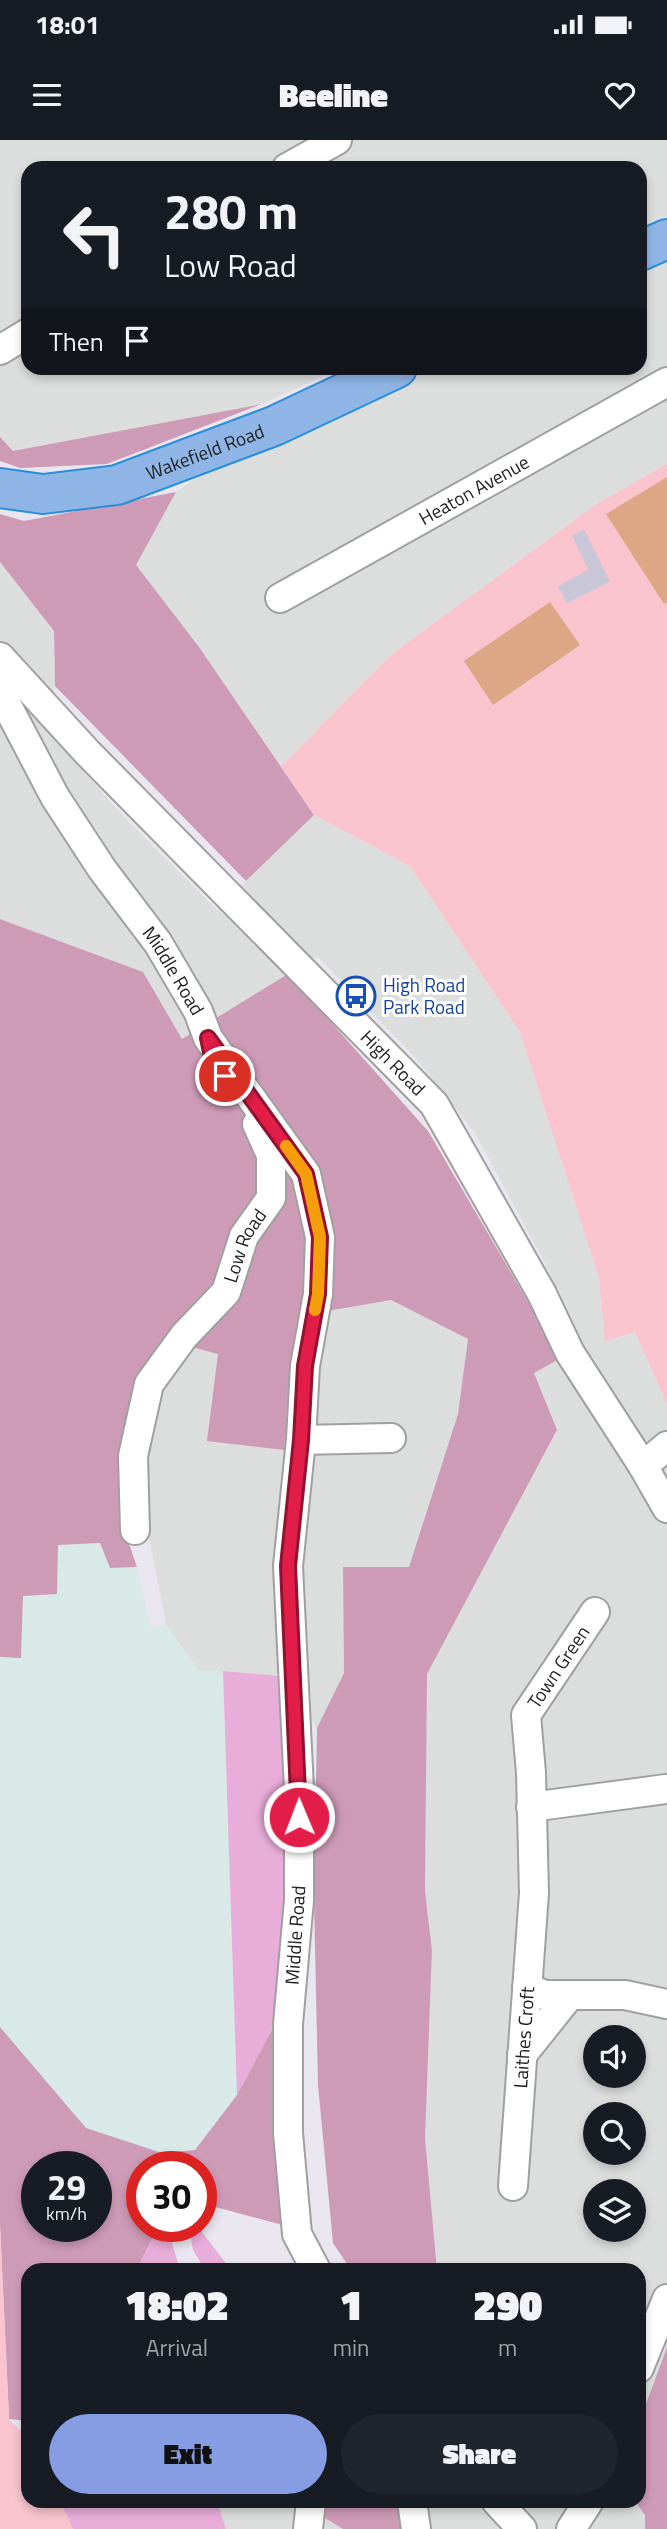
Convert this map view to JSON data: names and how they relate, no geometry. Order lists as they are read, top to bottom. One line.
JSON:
{"streets":{"highway":["Wakefield Road"],"street":["Heaton Avenue","Middle Road","High Road","Low Road","Town Green","Laithes Croft"]},"crossings":[["Middle Road","Low Road"],["Town Green","Laithes Croft"]],"places":{"bus stop":["High Road Park Road"]},"page":{"status":"18:01","header":"Beeline","turn":["280 m","Low Road"],"then":"Then","speed":"29 km/h","limit":"30","eta":["18:02","Arrival","1","min","290","m"],"buttons":["Exit","Share"]}}
